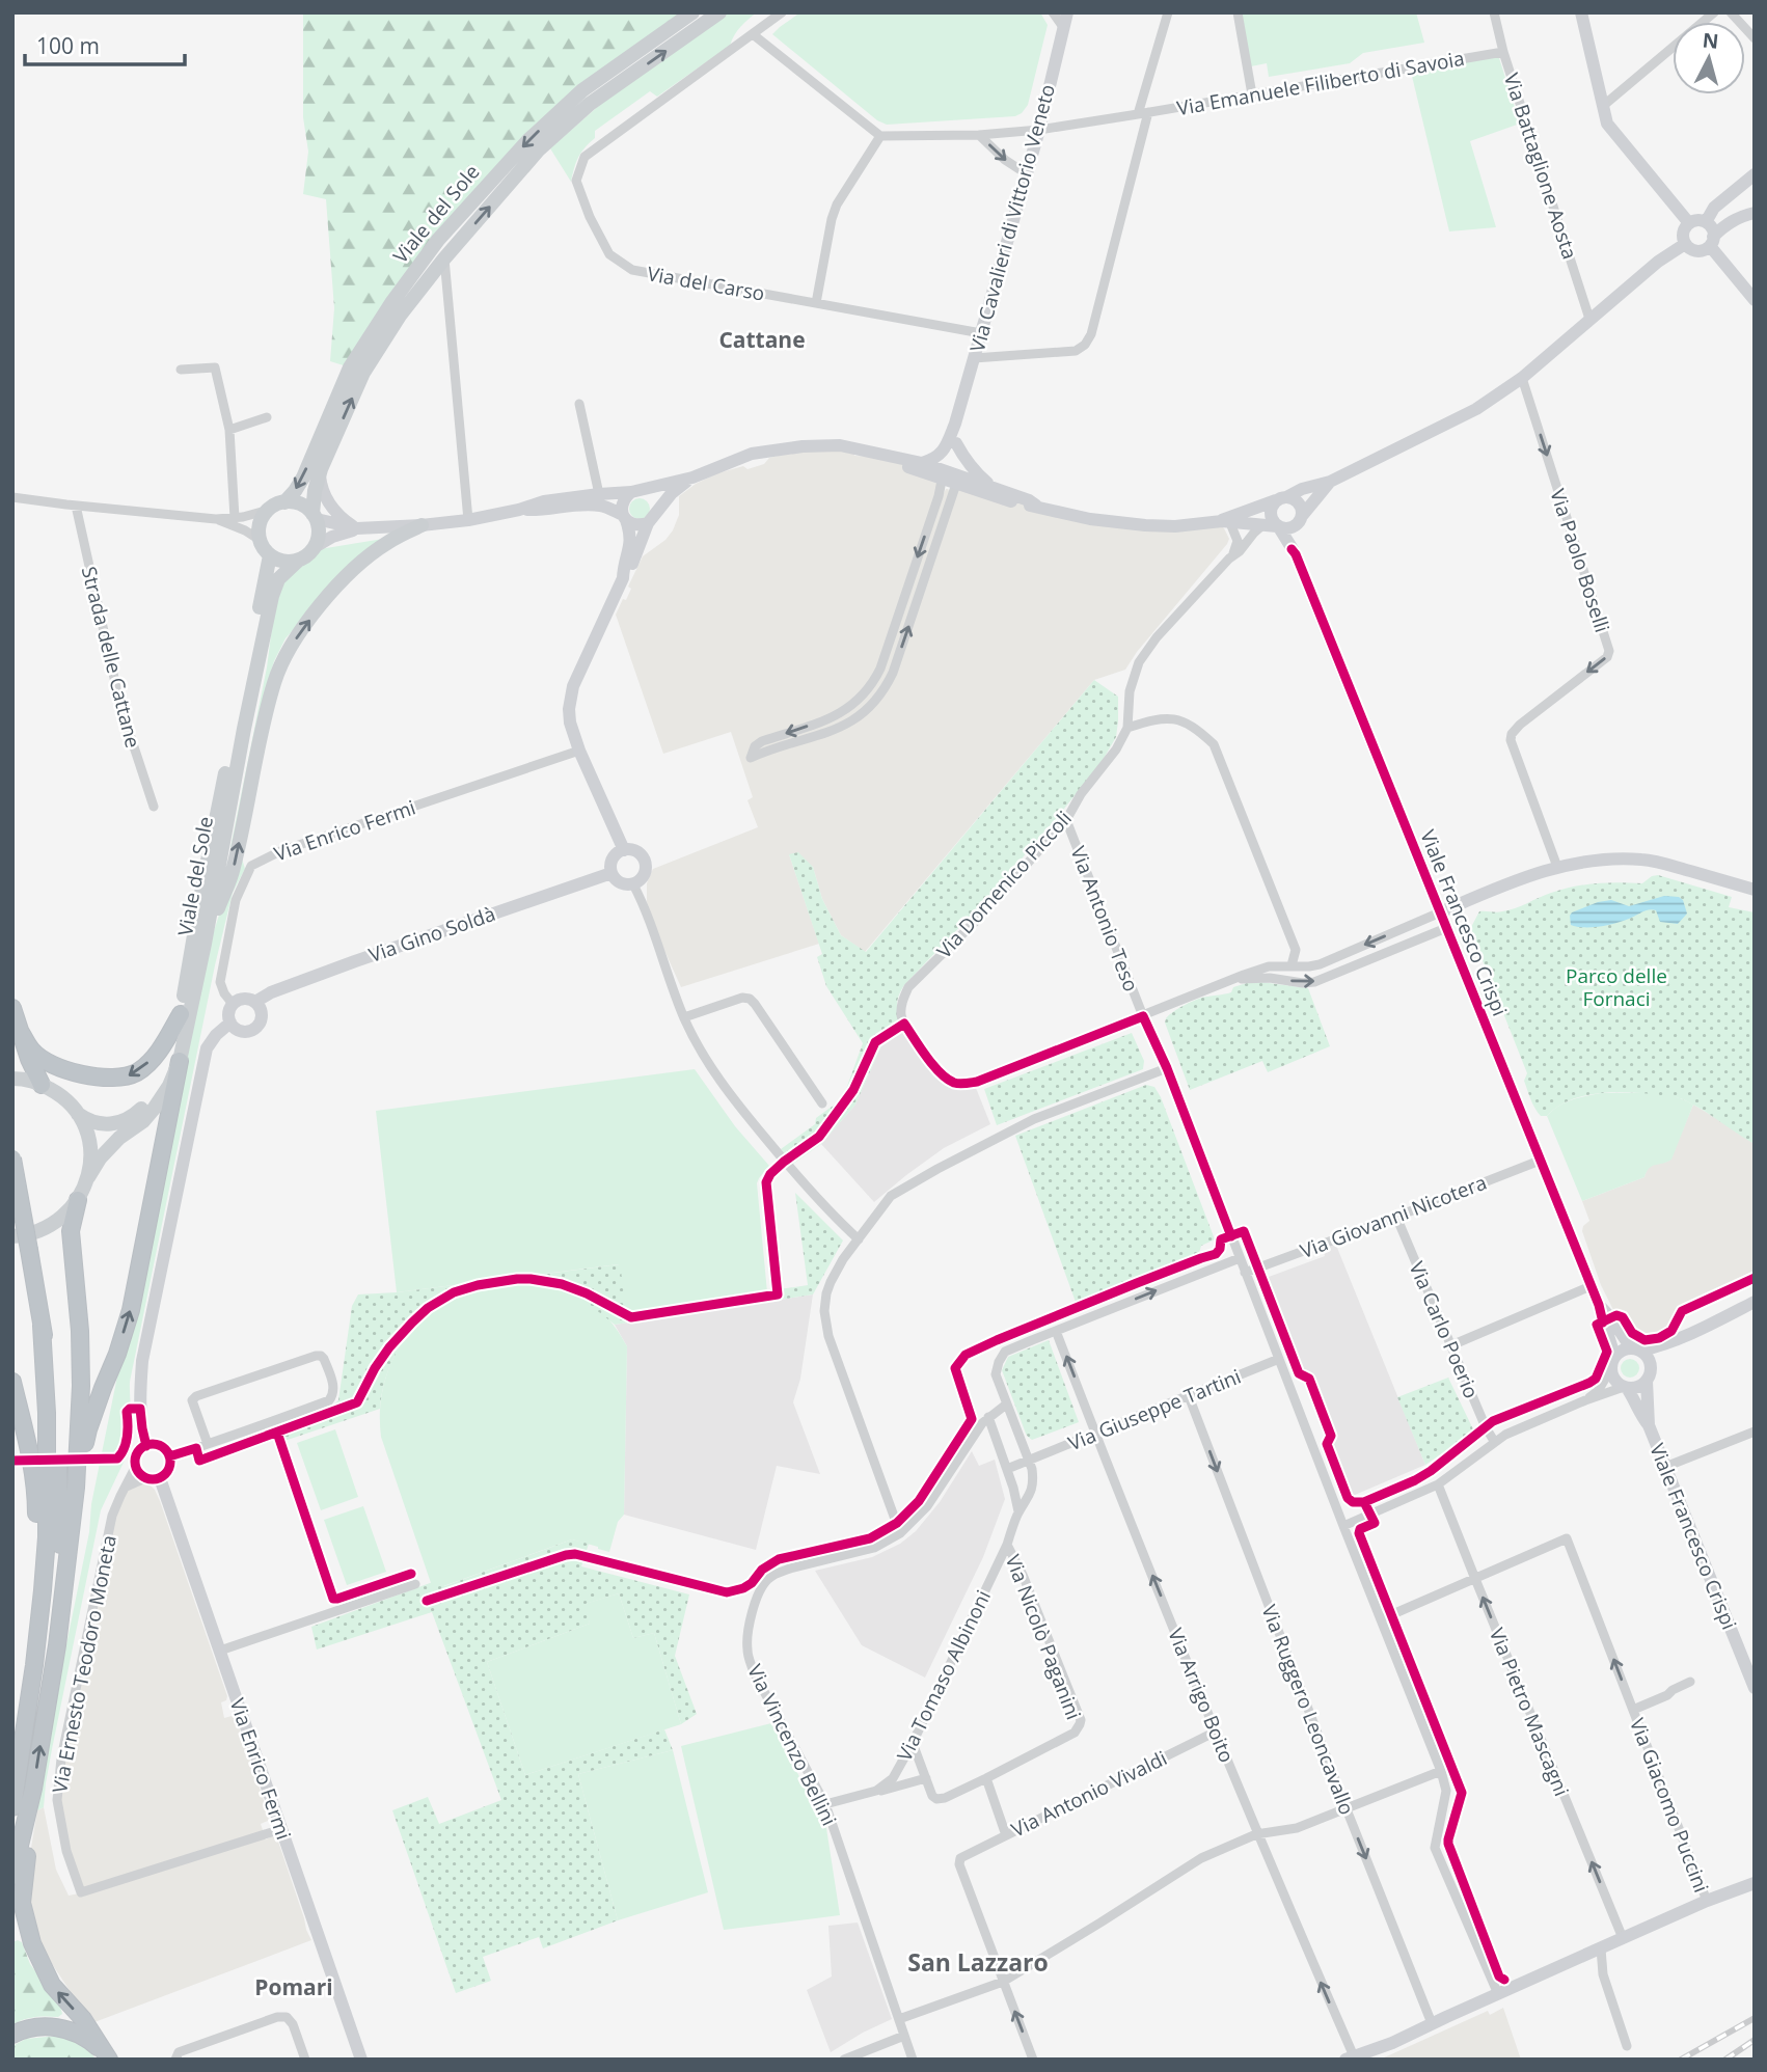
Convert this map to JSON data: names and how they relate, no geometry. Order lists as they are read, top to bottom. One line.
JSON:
{"streets":{"main road":["Viale del Sole"],"street":["Via Emanuele Filiberto di Savoia","Via Battaglione Aosta","Via Cavalieri di Vittorio Veneto","Via del Carso","Via Paolo Boselli","Strada delle Cattane","Via Enrico Fermi","Via Domenico Piccoli","Via Antonio Teso","Viale Francesco Crispi","Via Gino Soldà","Via Giovanni Nicotera","Via Carlo Poerio","Via Giuseppe Tartini","Via Nicolò Paganini","Via Ernesto Teodoro Moneta","Via Tomaso Albinoni","Via Arrigo Boito","Via Ruggero Leoncavallo","Via Pietro Mascagni","Via Vincenzo Bellini","Via Antonio Vivaldi","Via Giacomo Puccini"]},"crossings":[["Via Emanuele Filiberto di Savoia","Via Battaglione Aosta"],["Via Emanuele Filiberto di Savoia","Via Cavalieri di Vittorio Veneto"],["Via Cavalieri di Vittorio Veneto","Via del Carso"],["Via Enrico Fermi","Via Gino Soldà"],["Via Enrico Fermi","Via Ernesto Teodoro Moneta"],["Via Domenico Piccoli","Via Antonio Teso"],["Via Antonio Teso","Via Giovanni Nicotera"],["Via Antonio Teso","Via Giuseppe Tartini"],["Via Antonio Teso","Via Tomaso Albinoni"],["Viale Francesco Crispi","Via Giovanni Nicotera"],["Via Giovanni Nicotera","Via Carlo Poerio"],["Via Giuseppe Tartini","Via Tomaso Albinoni"],["Via Giuseppe Tartini","Via Arrigo Boito"],["Via Giuseppe Tartini","Via Ruggero Leoncavallo"],["Via Nicolò Paganini","Via Tomaso Albinoni"],["Via Tomaso Albinoni","Via Arrigo Boito"],["Via Tomaso Albinoni","Via Vincenzo Bellini"],["Via Arrigo Boito","Via Antonio Vivaldi"],["Via Pietro Mascagni","Via Giacomo Puccini"]],"one_way":["Via Paolo Boselli","Via Arrigo Boito","Via Ruggero Leoncavallo","Via Pietro Mascagni"],"districts":["Cattane","San Lazzaro","Pomari"],"parks":["Parco delle Fornaci"],"scale_bar":"100 m","north":"top"}
